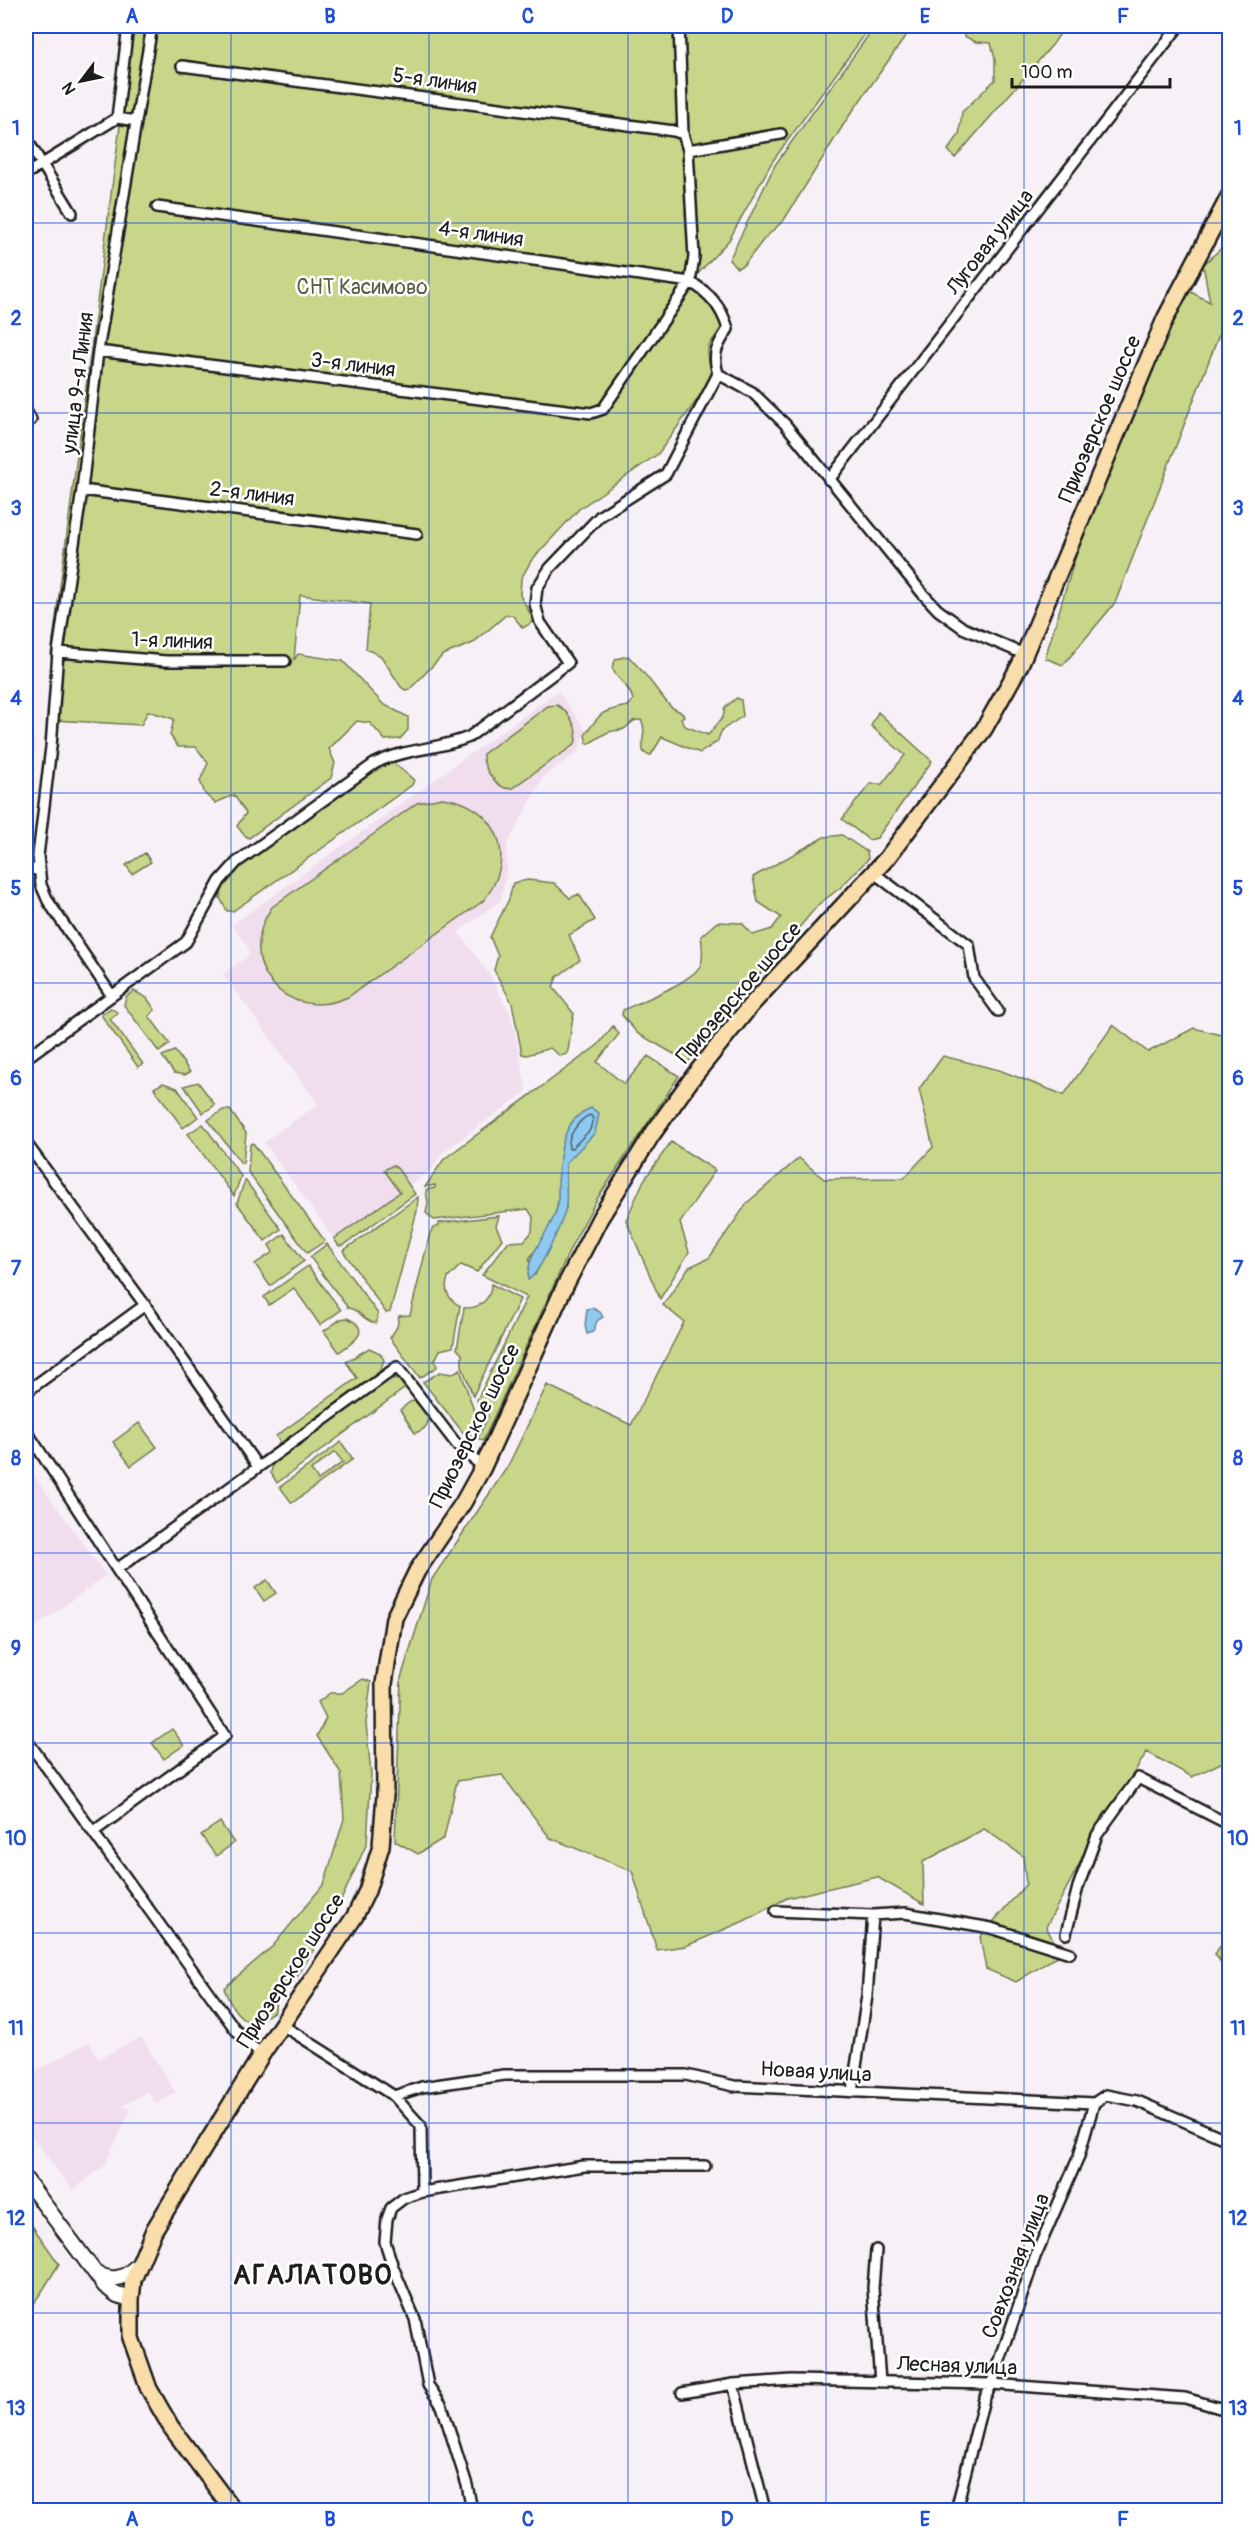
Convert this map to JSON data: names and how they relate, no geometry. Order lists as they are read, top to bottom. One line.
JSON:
{"streets":{"main road":["Приозерское шоссе"],"street":["5-я линия","4-я линия","Луговая улица","3-я линия","улица 9-я Линия","2-я линия","1-я линия","Новая улица","Совхозная улица","Лесная улица"]},"crossings":[["4-я линия","3-я линия"],["3-я линия","улица 9-я Линия"],["улица 9-я Линия","2-я линия"],["улица 9-я Линия","1-я линия"],["Новая улица","Совхозная улица"],["Совхозная улица","Лесная улица"]],"districts":["АГАЛАТОВО"],"parks":["СНТ Касимово"],"scale_bar":"100 m","north":"bottom left","grid":{"columns":["A","B","C","D","E","F"],"rows":["1","2","3","4","5","6","7","8","9","10","11","12","13"]}}
